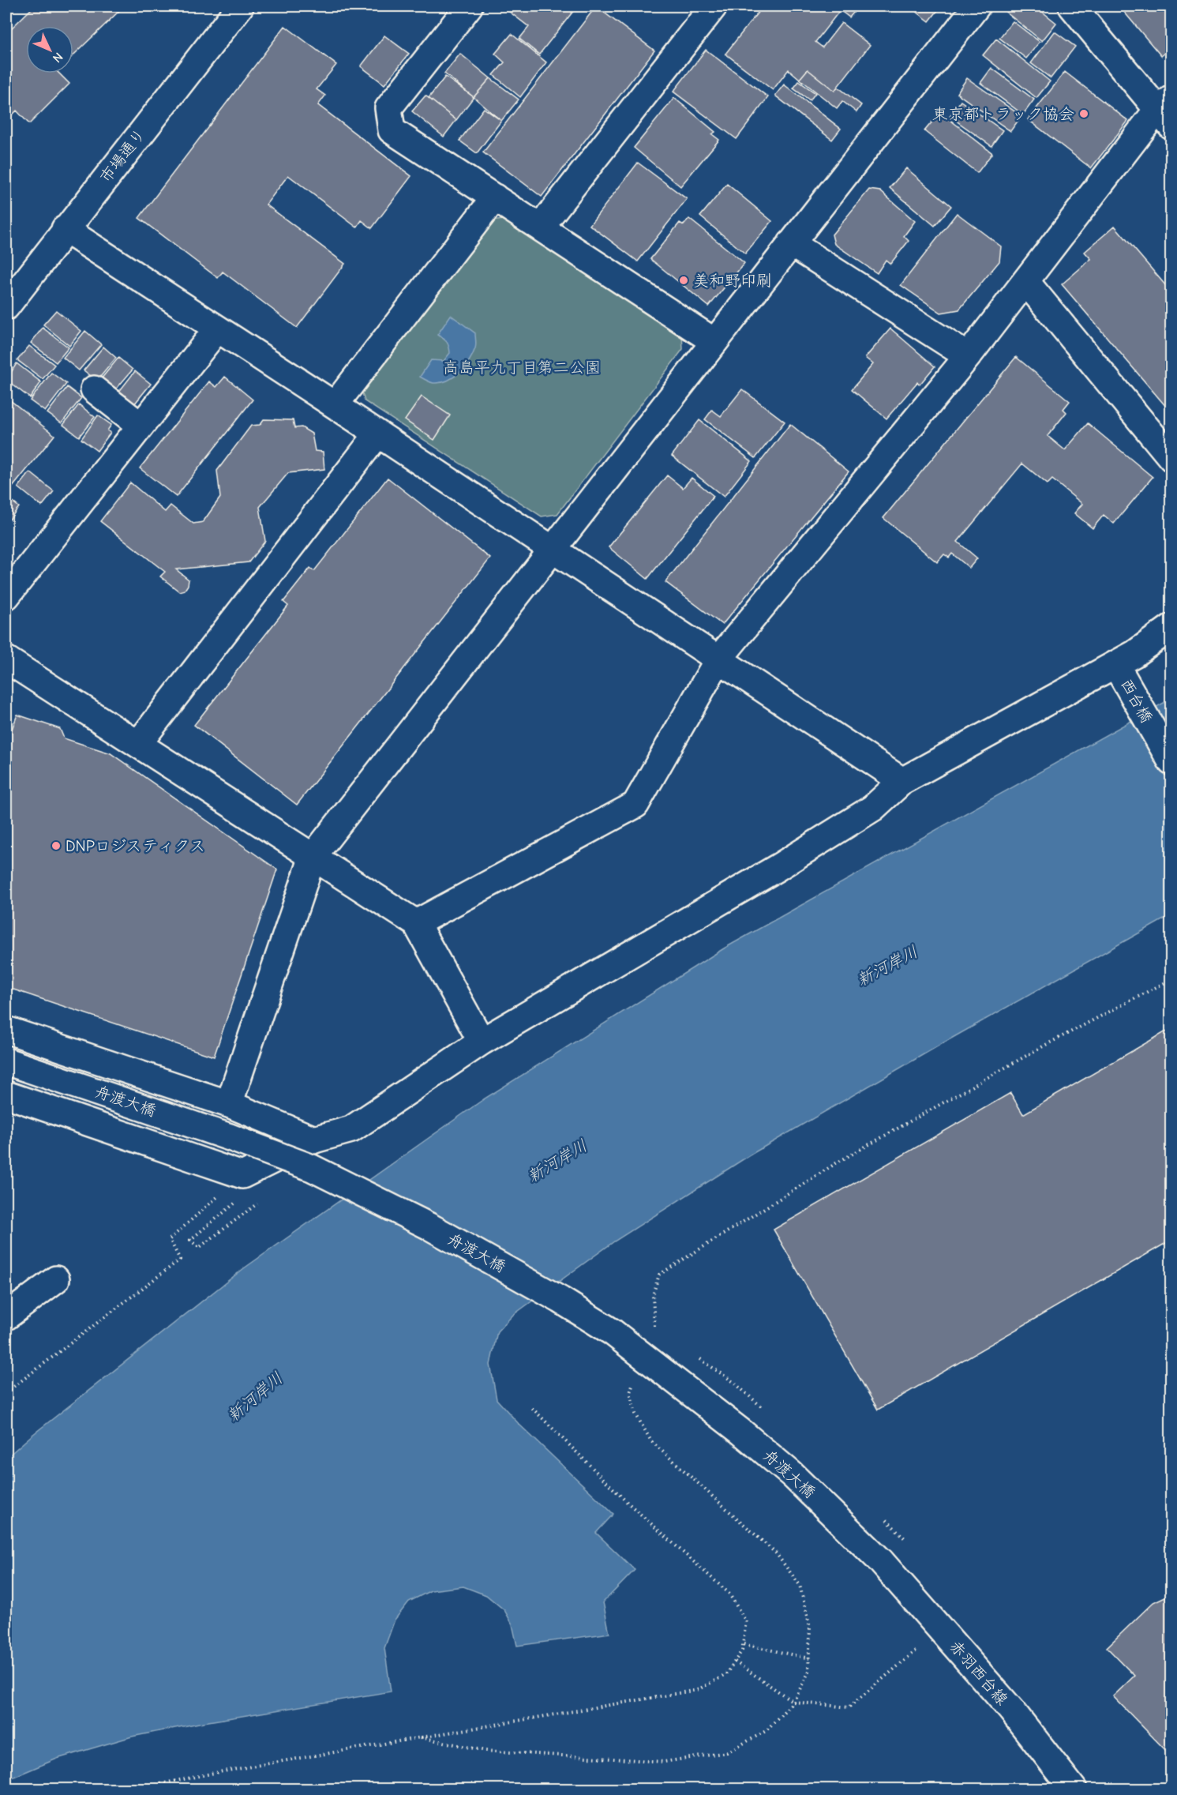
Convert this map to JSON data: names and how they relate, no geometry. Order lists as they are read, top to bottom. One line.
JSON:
{"streets":{"street":["市場通り","西台橋","舟渡大橋","赤羽西台線"]},"crossings":[["舟渡大橋","赤羽西台線"]],"water":["新河岸川"],"parks":["高島平九丁目第二公園"],"places":["東京都トラック協会","美和野印刷","DNPロジスティクス"],"north":"bottom right"}
